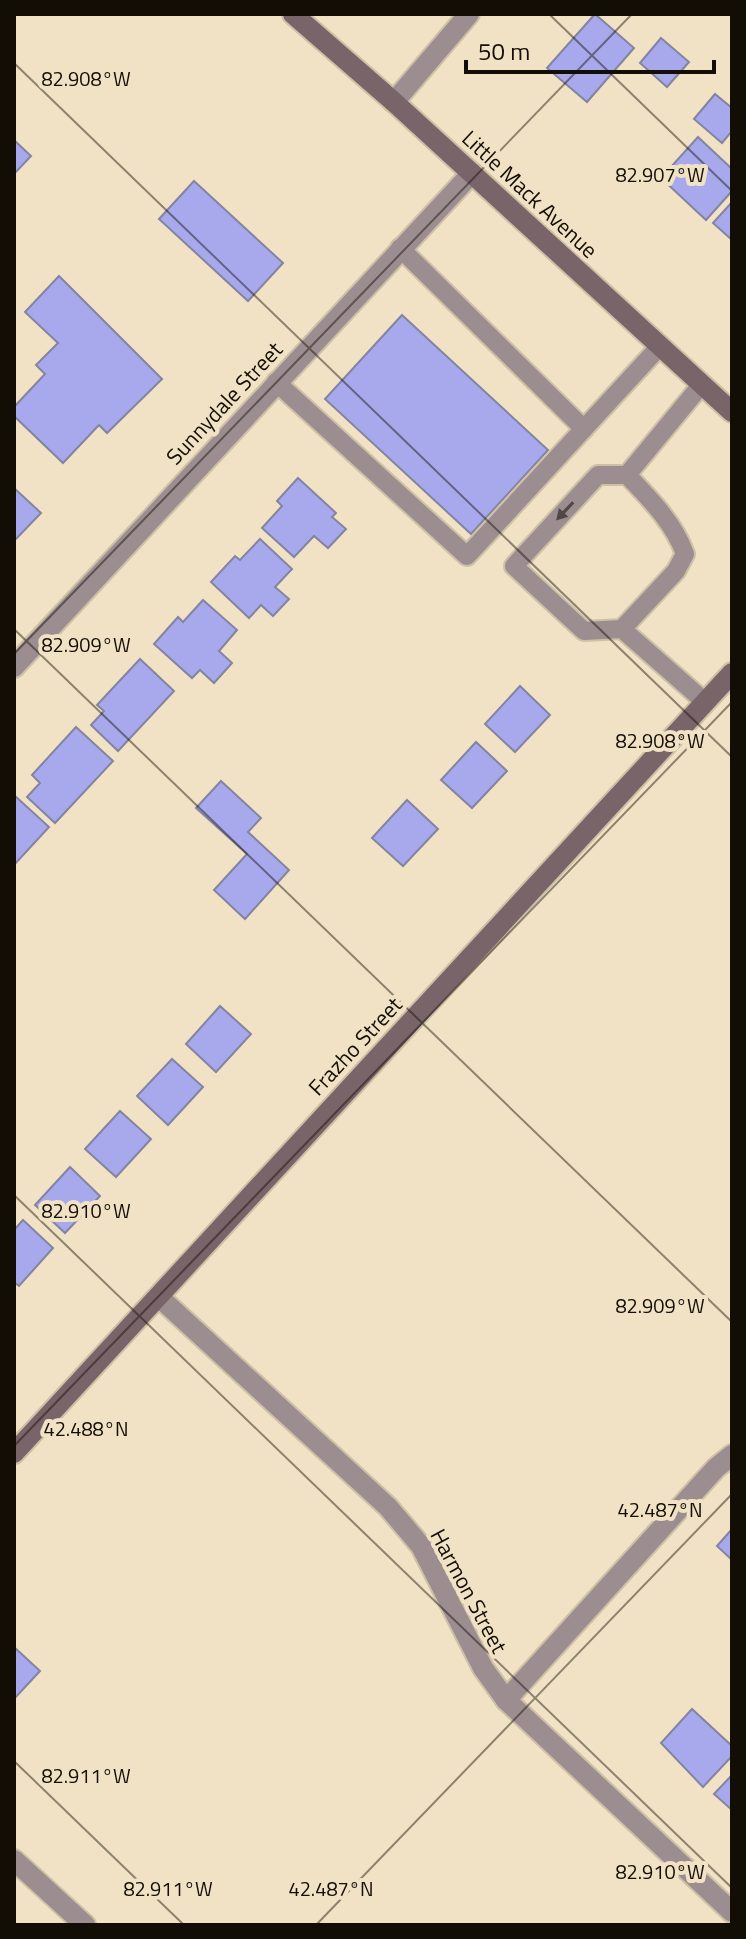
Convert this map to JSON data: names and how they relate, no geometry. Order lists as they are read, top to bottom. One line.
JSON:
{"streets":{"street":["Little Mack Avenue","Sunnydale Street","Frazho Street","Harmon Street"]},"crossings":[["Little Mack Avenue","Sunnydale Street"],["Frazho Street","Harmon Street"]],"scale_bar":"50 m","coordinates":["82.908°W","82.907°W","82.909°W","82.910°W","42.488°N","42.487°N","82.911°W"]}
